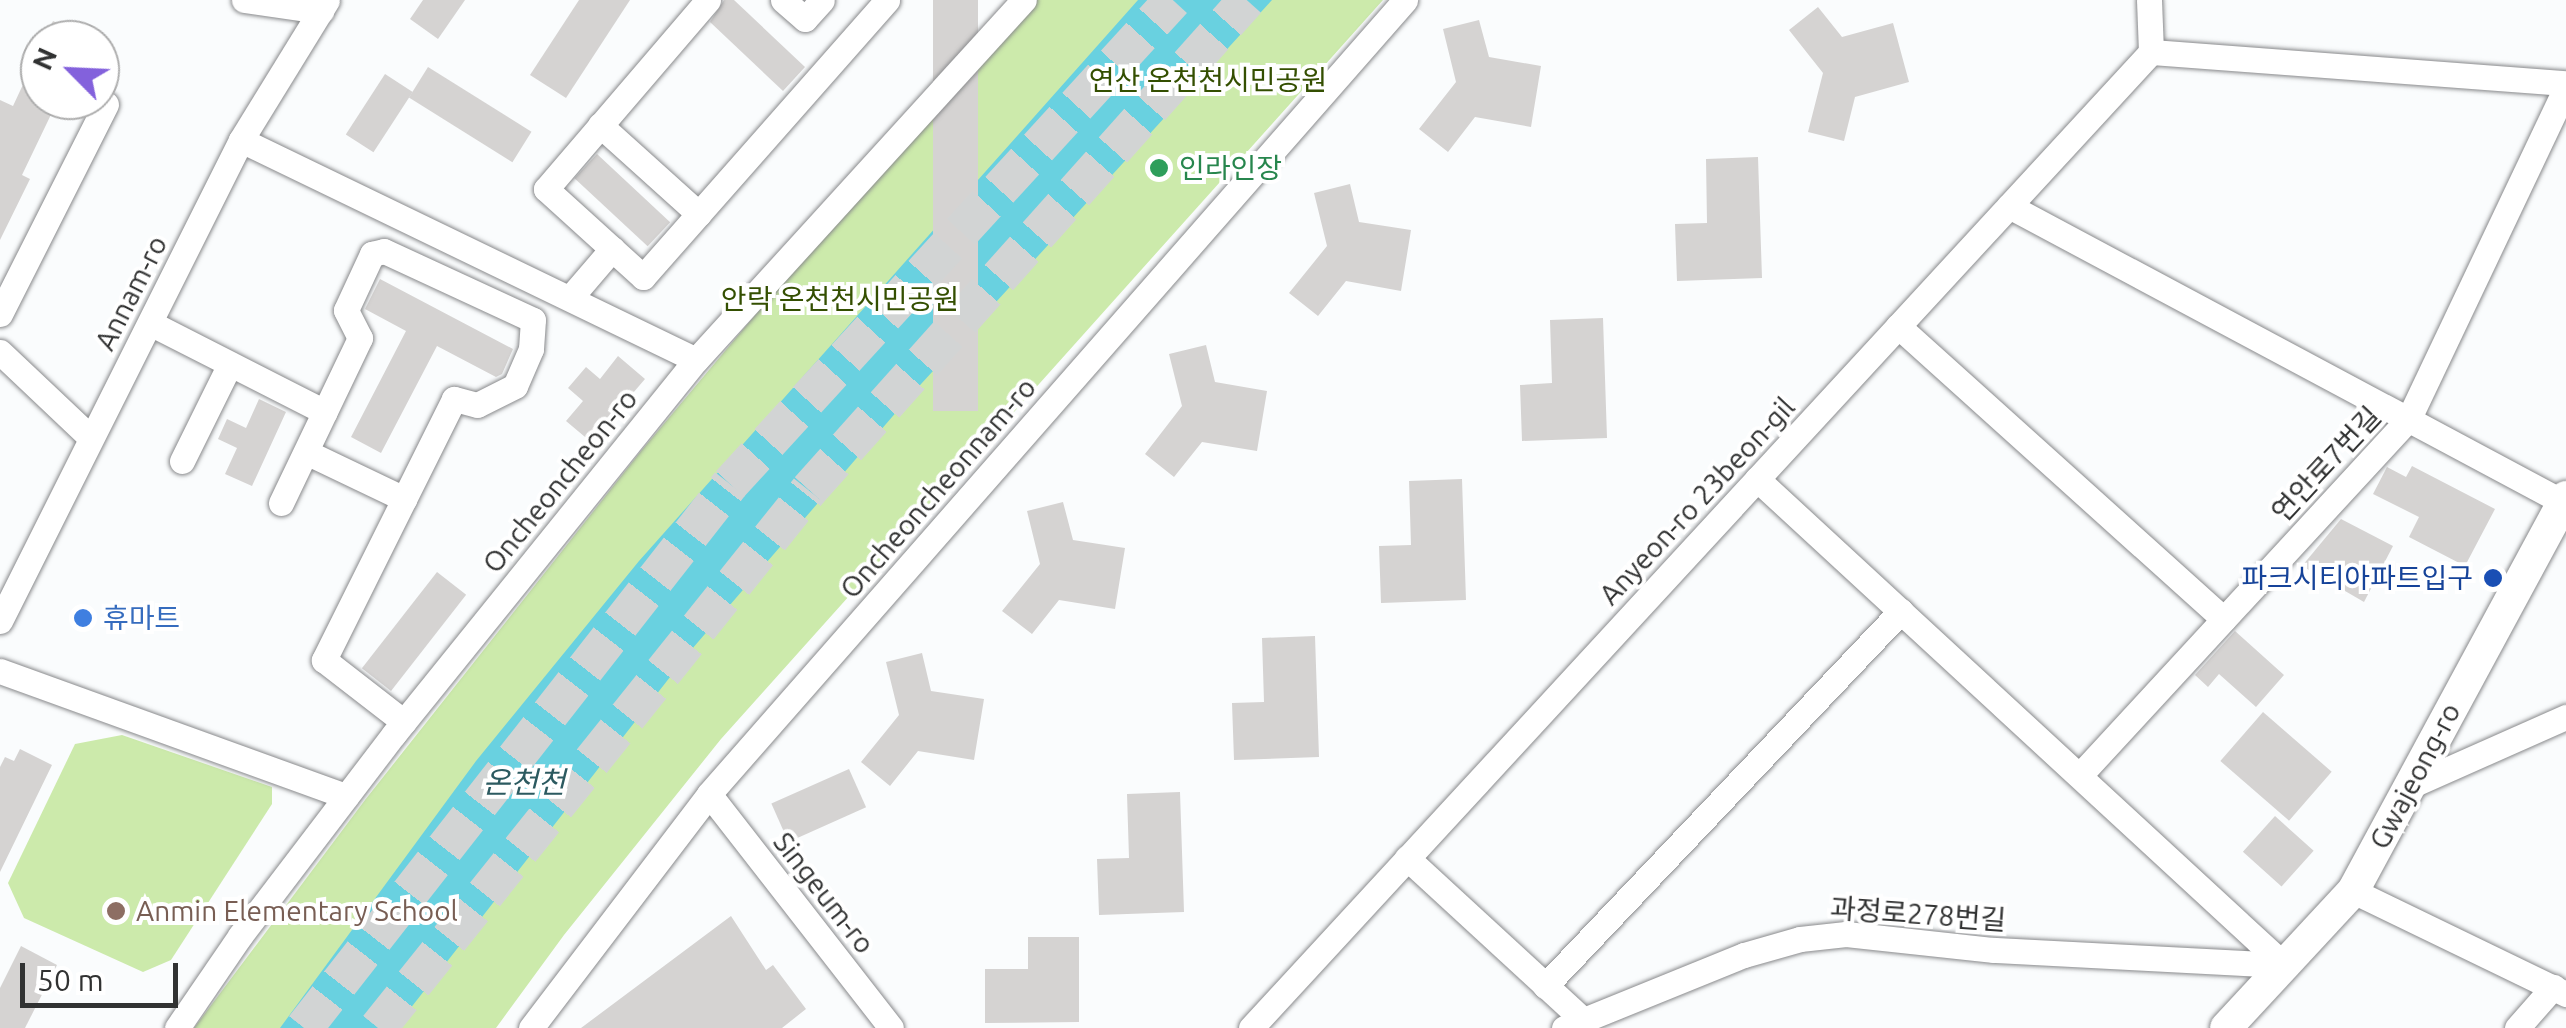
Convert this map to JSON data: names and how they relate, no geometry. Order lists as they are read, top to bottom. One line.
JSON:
{"streets":{"main road":["Gwajeong-ro"],"street":["Annam-ro","연안로7번길","Oncheoncheon-ro","Oncheoncheonnam-ro","Anyeon-ro 23beon-gil","Singeum-ro","과정로278번길"]},"crossings":[["Oncheoncheonnam-ro","Singeum-ro"],["Gwajeong-ro","과정로278번길"]],"water":["온천천"],"parks":["연산 온천천시민공원","안락 온천천시민공원"],"places":["인라인장","파크시티아파트입구","휴마트","Anmin Elementary School"],"scale_bar":"50 m","north":"top left"}
